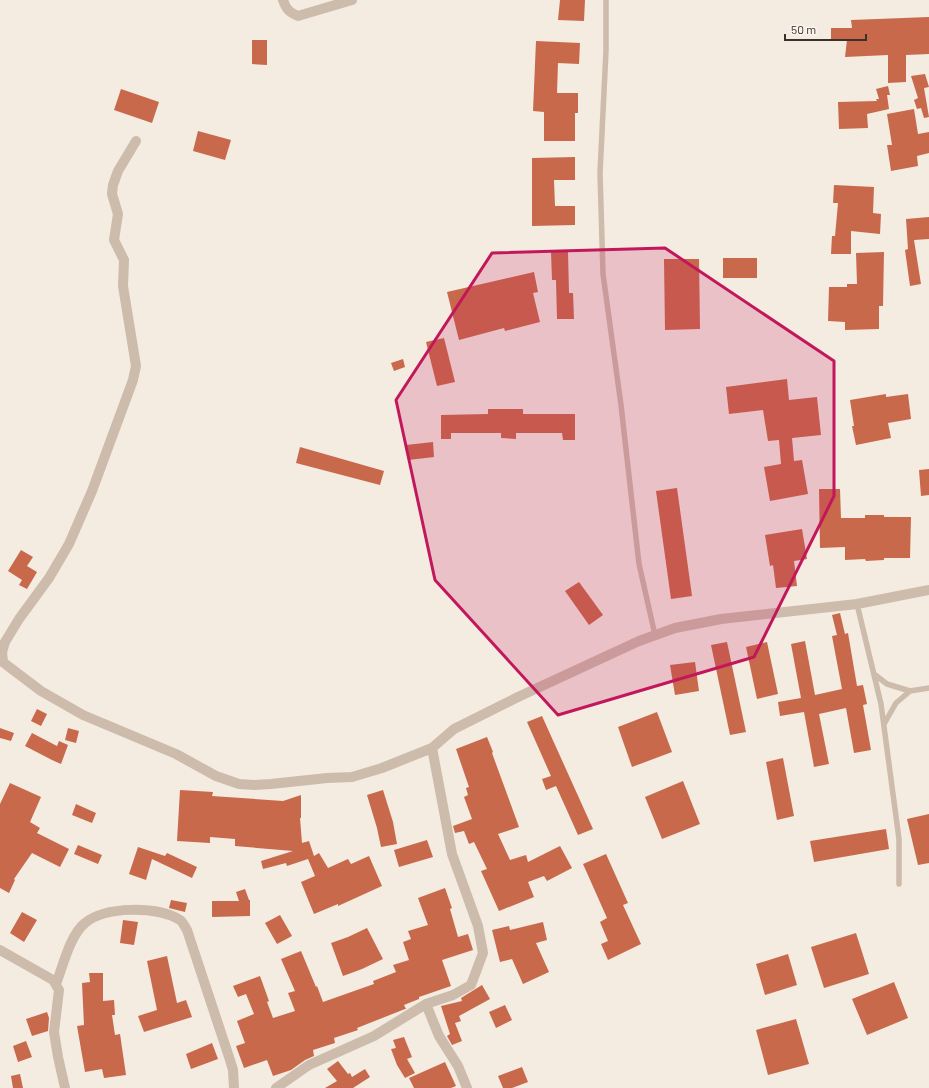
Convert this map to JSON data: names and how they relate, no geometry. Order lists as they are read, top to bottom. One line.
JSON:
{"scale_bar":"50 m"}
